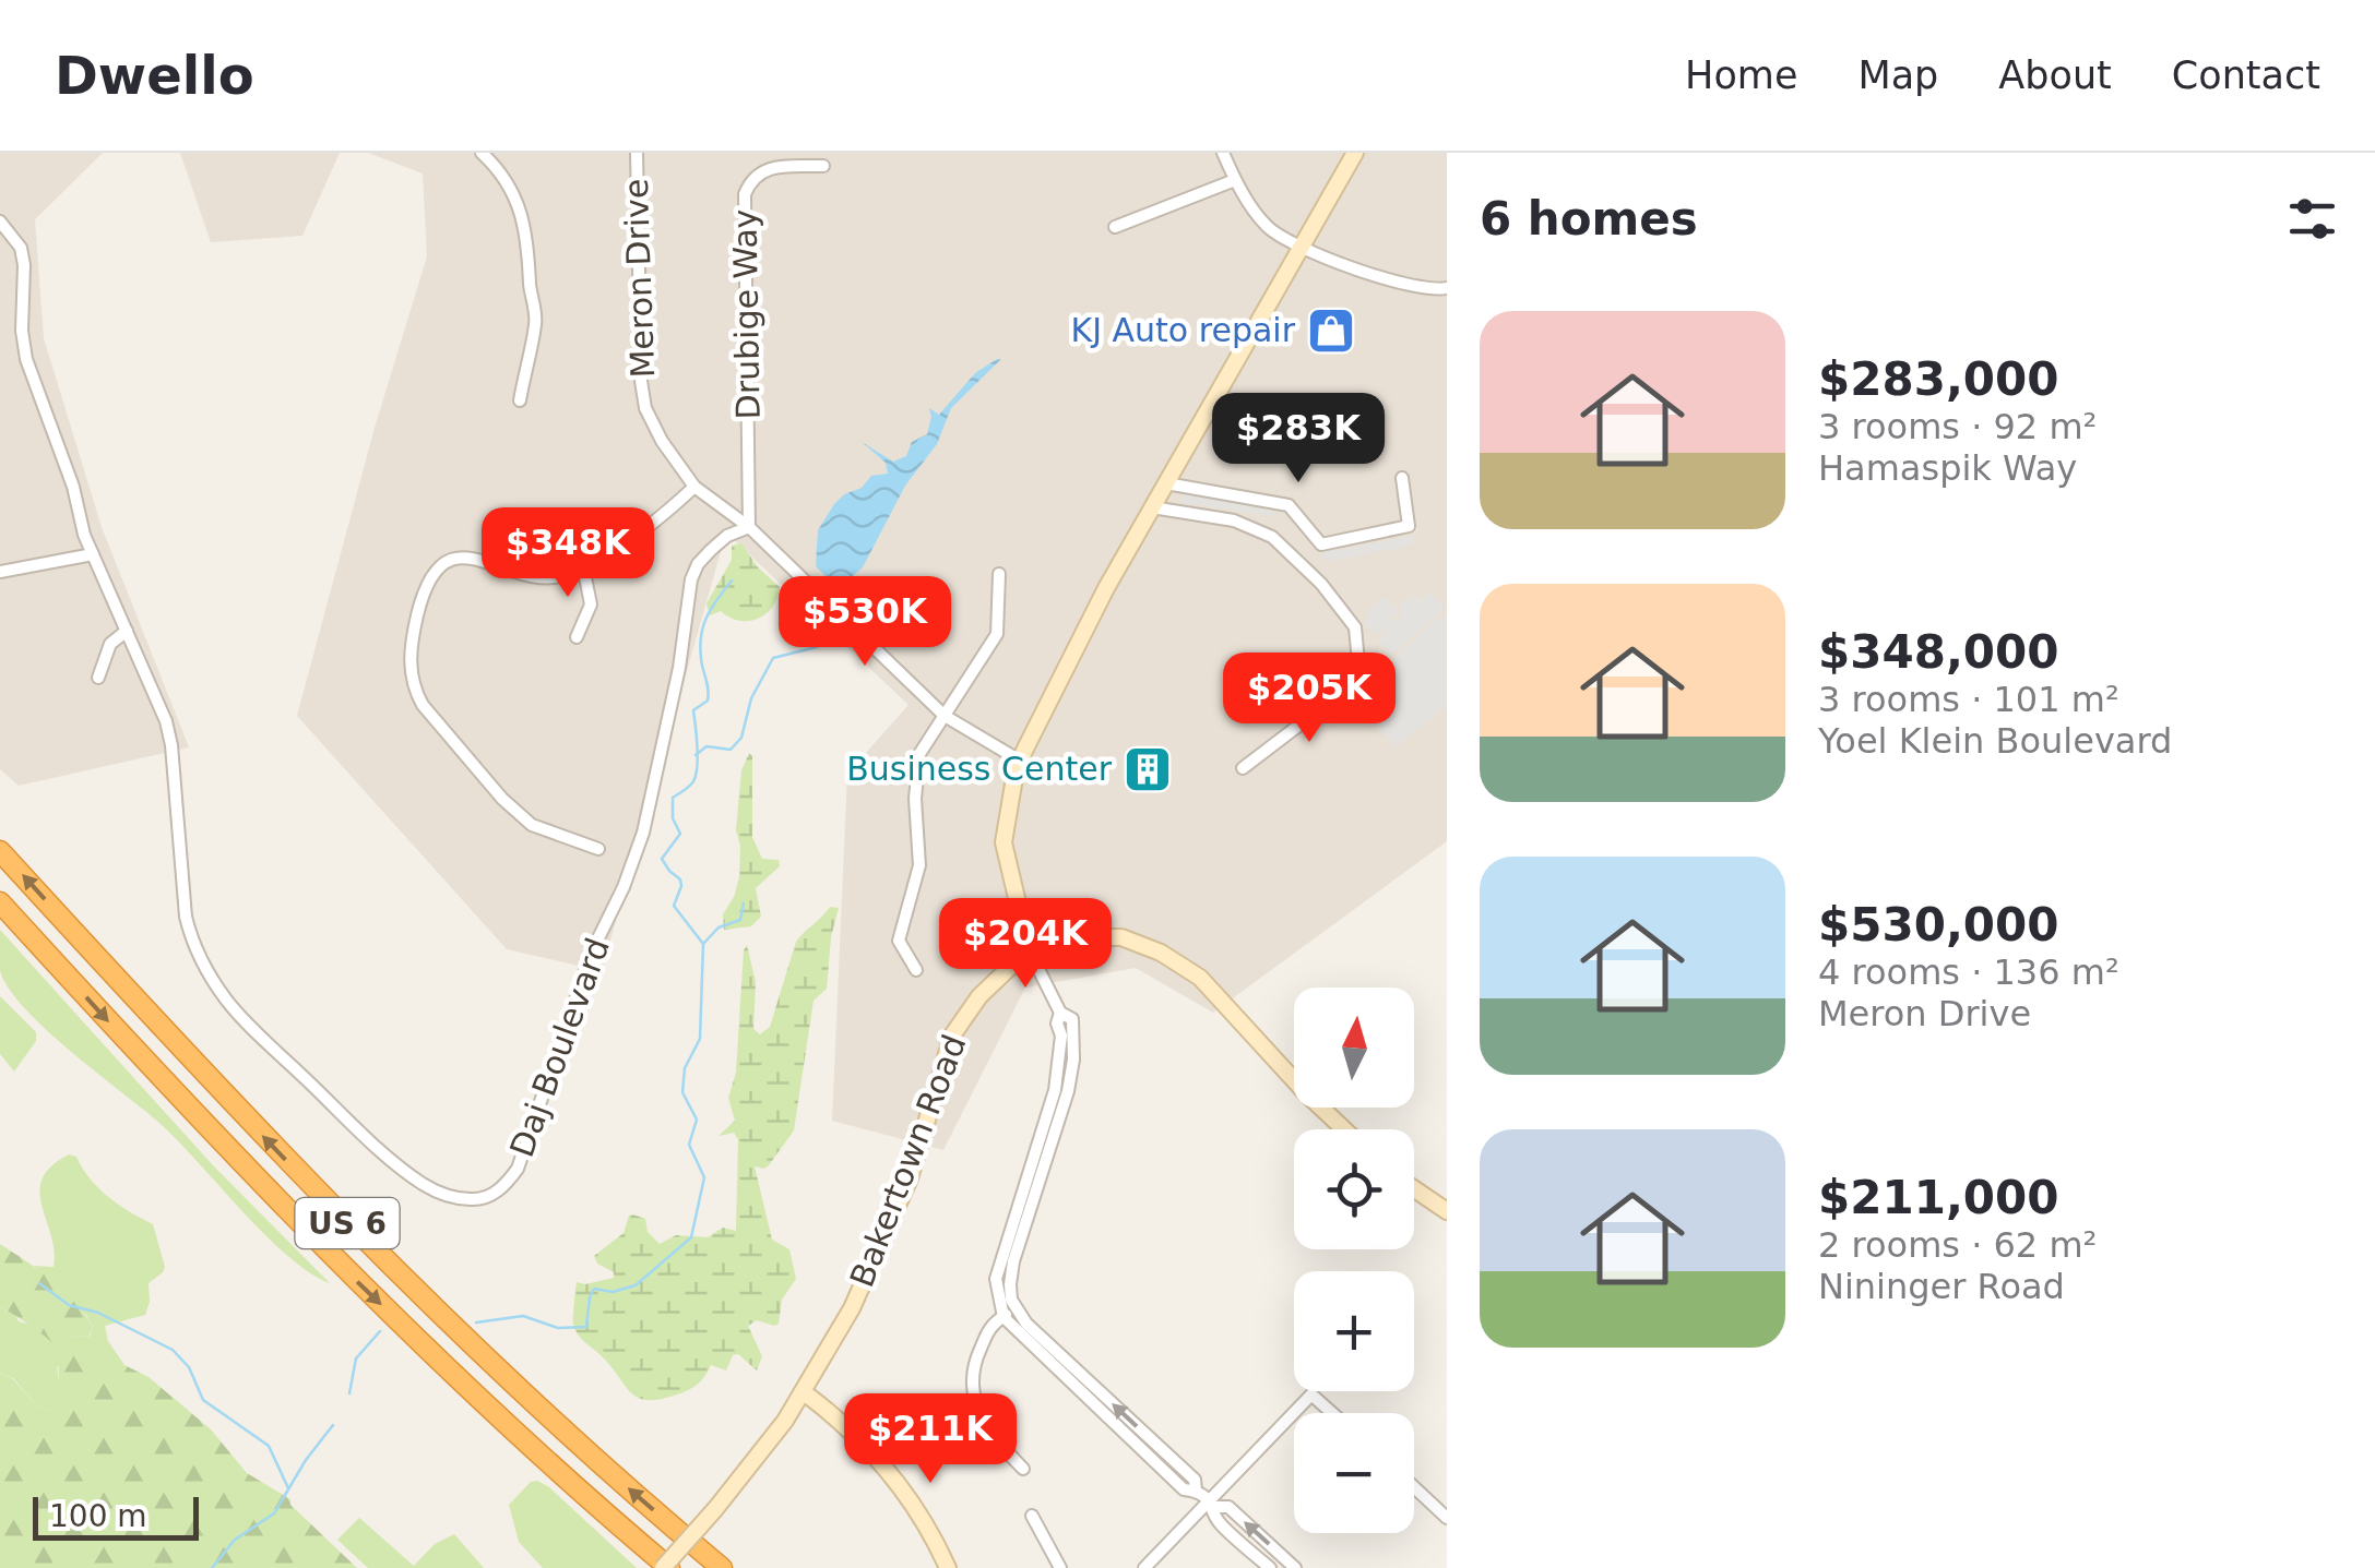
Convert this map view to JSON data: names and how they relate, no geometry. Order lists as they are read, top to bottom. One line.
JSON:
{"streets":{"highway":["US 6"],"main road":["Bakertown Road"],"street":["Meron Drive","Drubige Way","Daj Boulevard"]},"crossings":[["Meron Drive","Drubige Way"],["Meron Drive","Daj Boulevard"],["Drubige Way","Daj Boulevard"],["Bakertown Road","US 6"]],"places":{"shop":["KJ Auto repair"],"building":["Business Center"]},"scale_bar":"100 m","north":"top","page":{"header":"Dwello","nav":["Home","Map","About","Contact"],"heading":"6 homes","list":[{"name":"$283,000","note":"3 rooms · 92 m² · Hamaspik Way"},{"name":"$348,000","note":"3 rooms · 101 m² · Yoel Klein Boulevard"},{"name":"$530,000","note":"4 rooms · 136 m² · Meron Drive"},{"name":"$211,000","note":"2 rooms · 62 m² · Nininger Road"}],"price":["$283K","$348K","$530K","$205K","$204K","$211K"],"map_buttons":["+","−"],"scale":"100 m"}}
